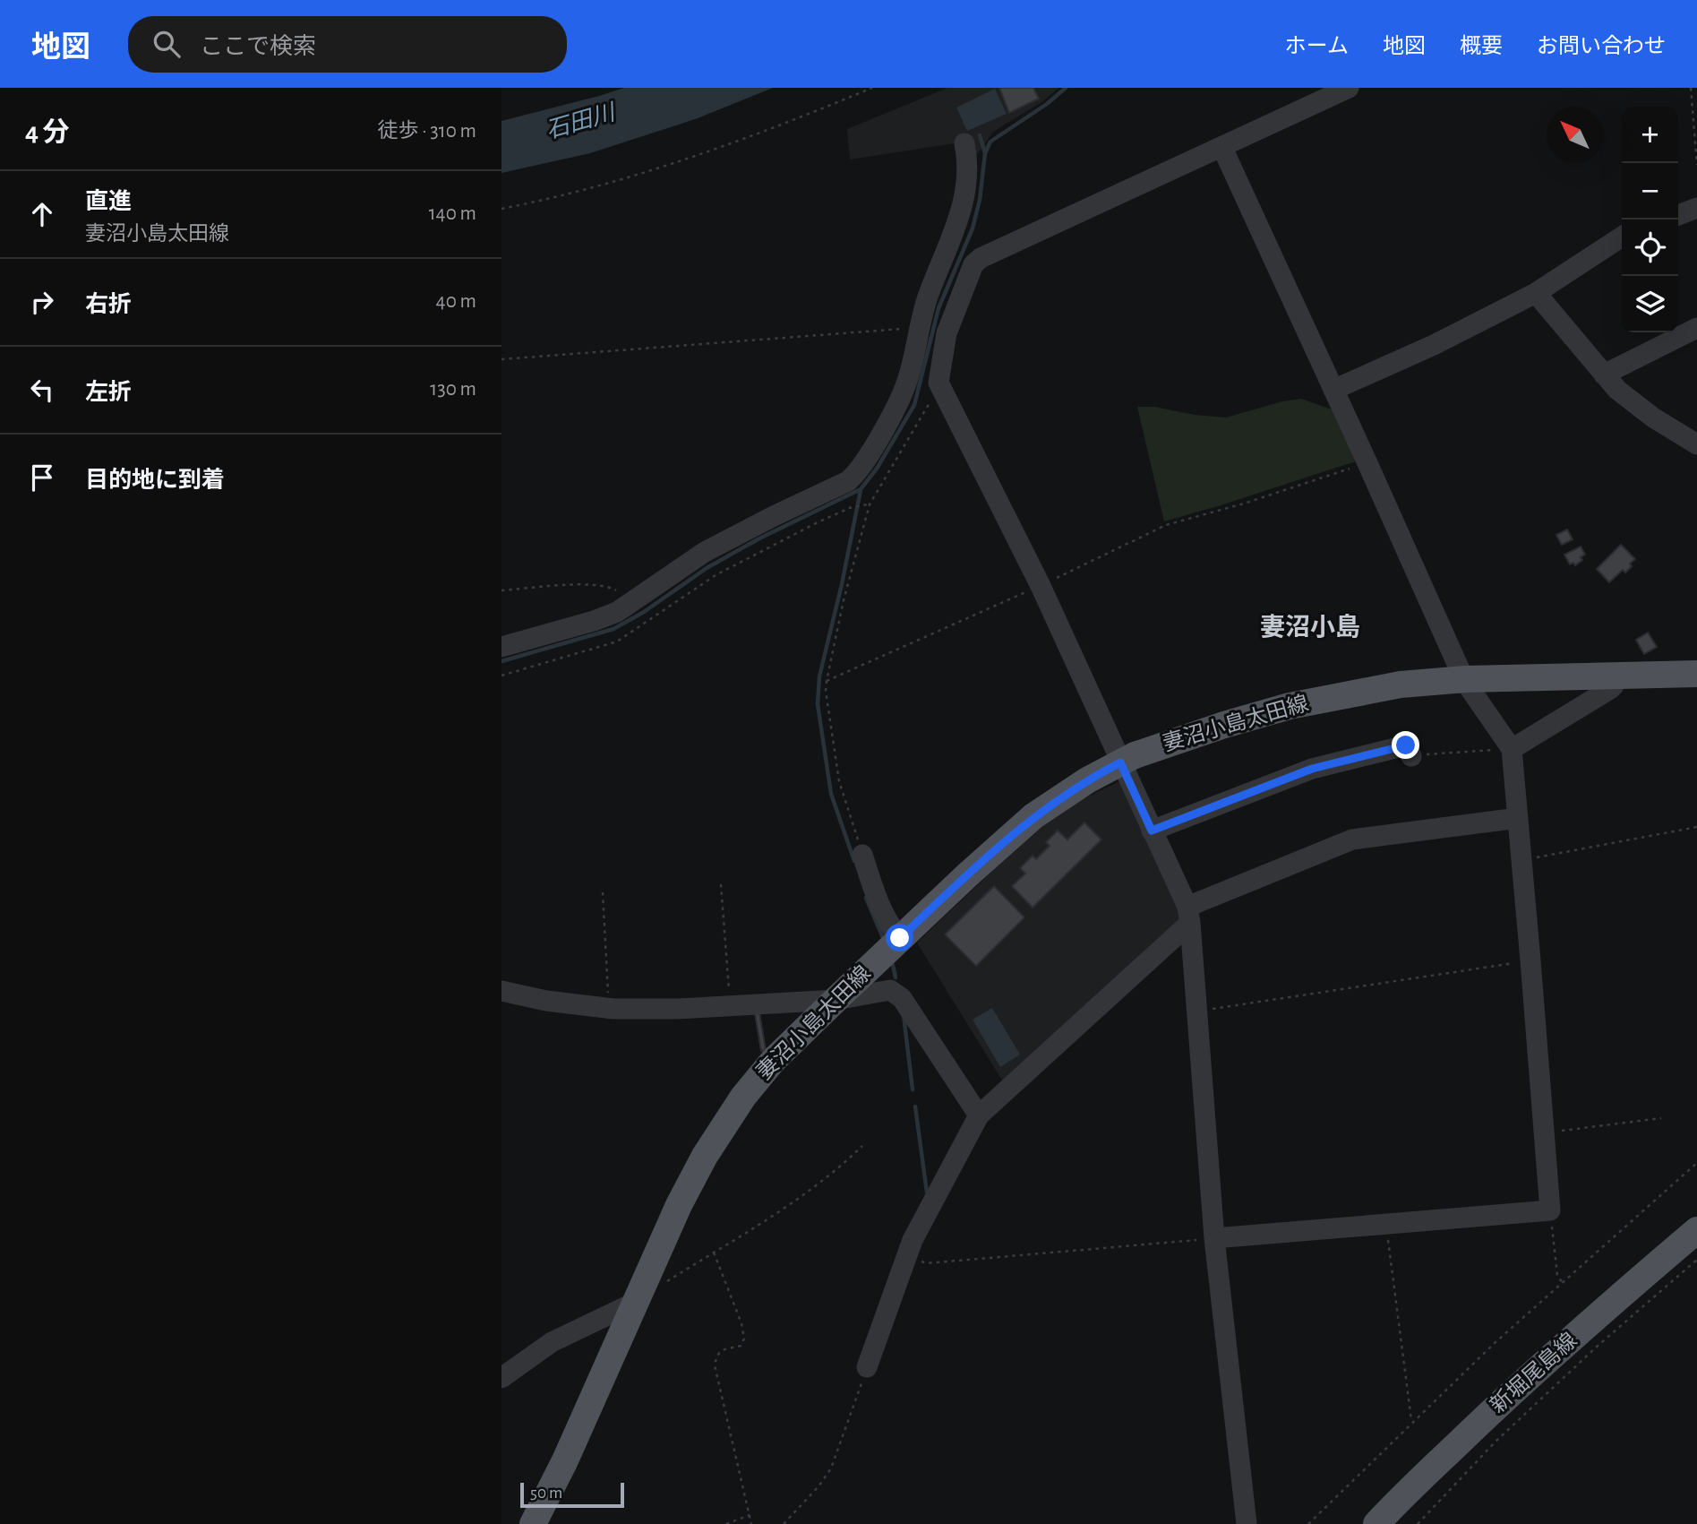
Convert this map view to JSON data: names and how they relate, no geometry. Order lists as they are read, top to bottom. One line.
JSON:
{"streets":{"main road":["妻沼小島太田線","新堀尾島線"]},"districts":["妻沼小島"],"water":["石田川"],"scale_bar":"50 m","north":"top left","page":{"header":"地図","search":"ここで検索","nav":["ホーム","地図","概要","お問い合わせ"],"heading":["4 分","徒歩 · 310 m"],"map_buttons":["+","−"],"list":[["直進","妻沼小島太田線","140 m"],["右折","40 m"],["左折","130 m"],"目的地に到着"],"scale":"50 m"}}
